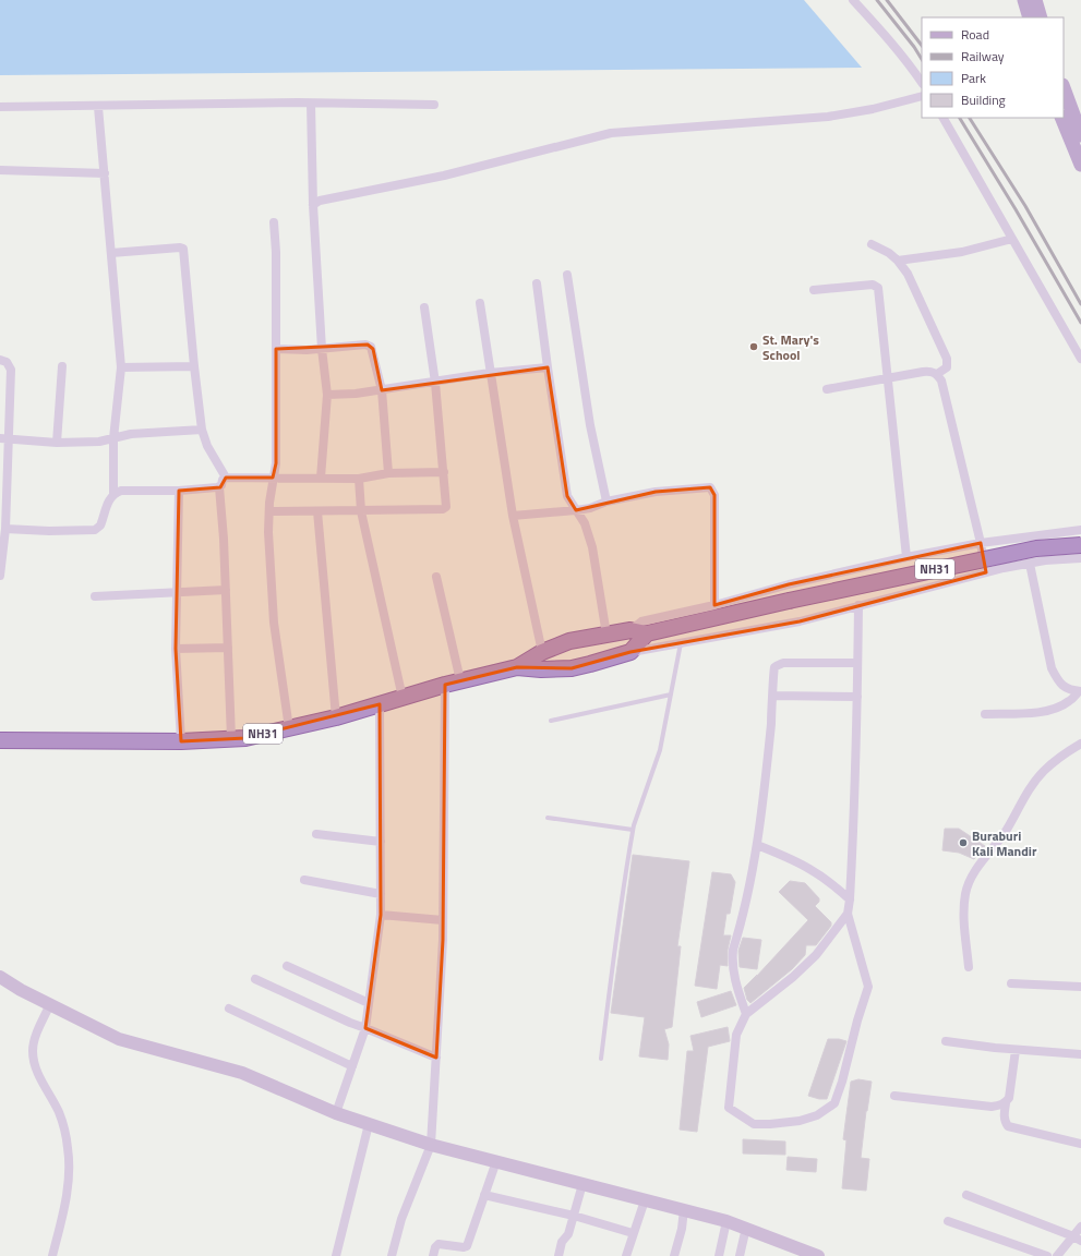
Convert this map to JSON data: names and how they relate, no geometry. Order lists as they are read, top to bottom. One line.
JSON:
{"streets":{"highway":["NH31"]},"places":["St. Mary's School","Buraburi Kali Mandir"],"legend":["Road","Railway","Park","Building"]}
